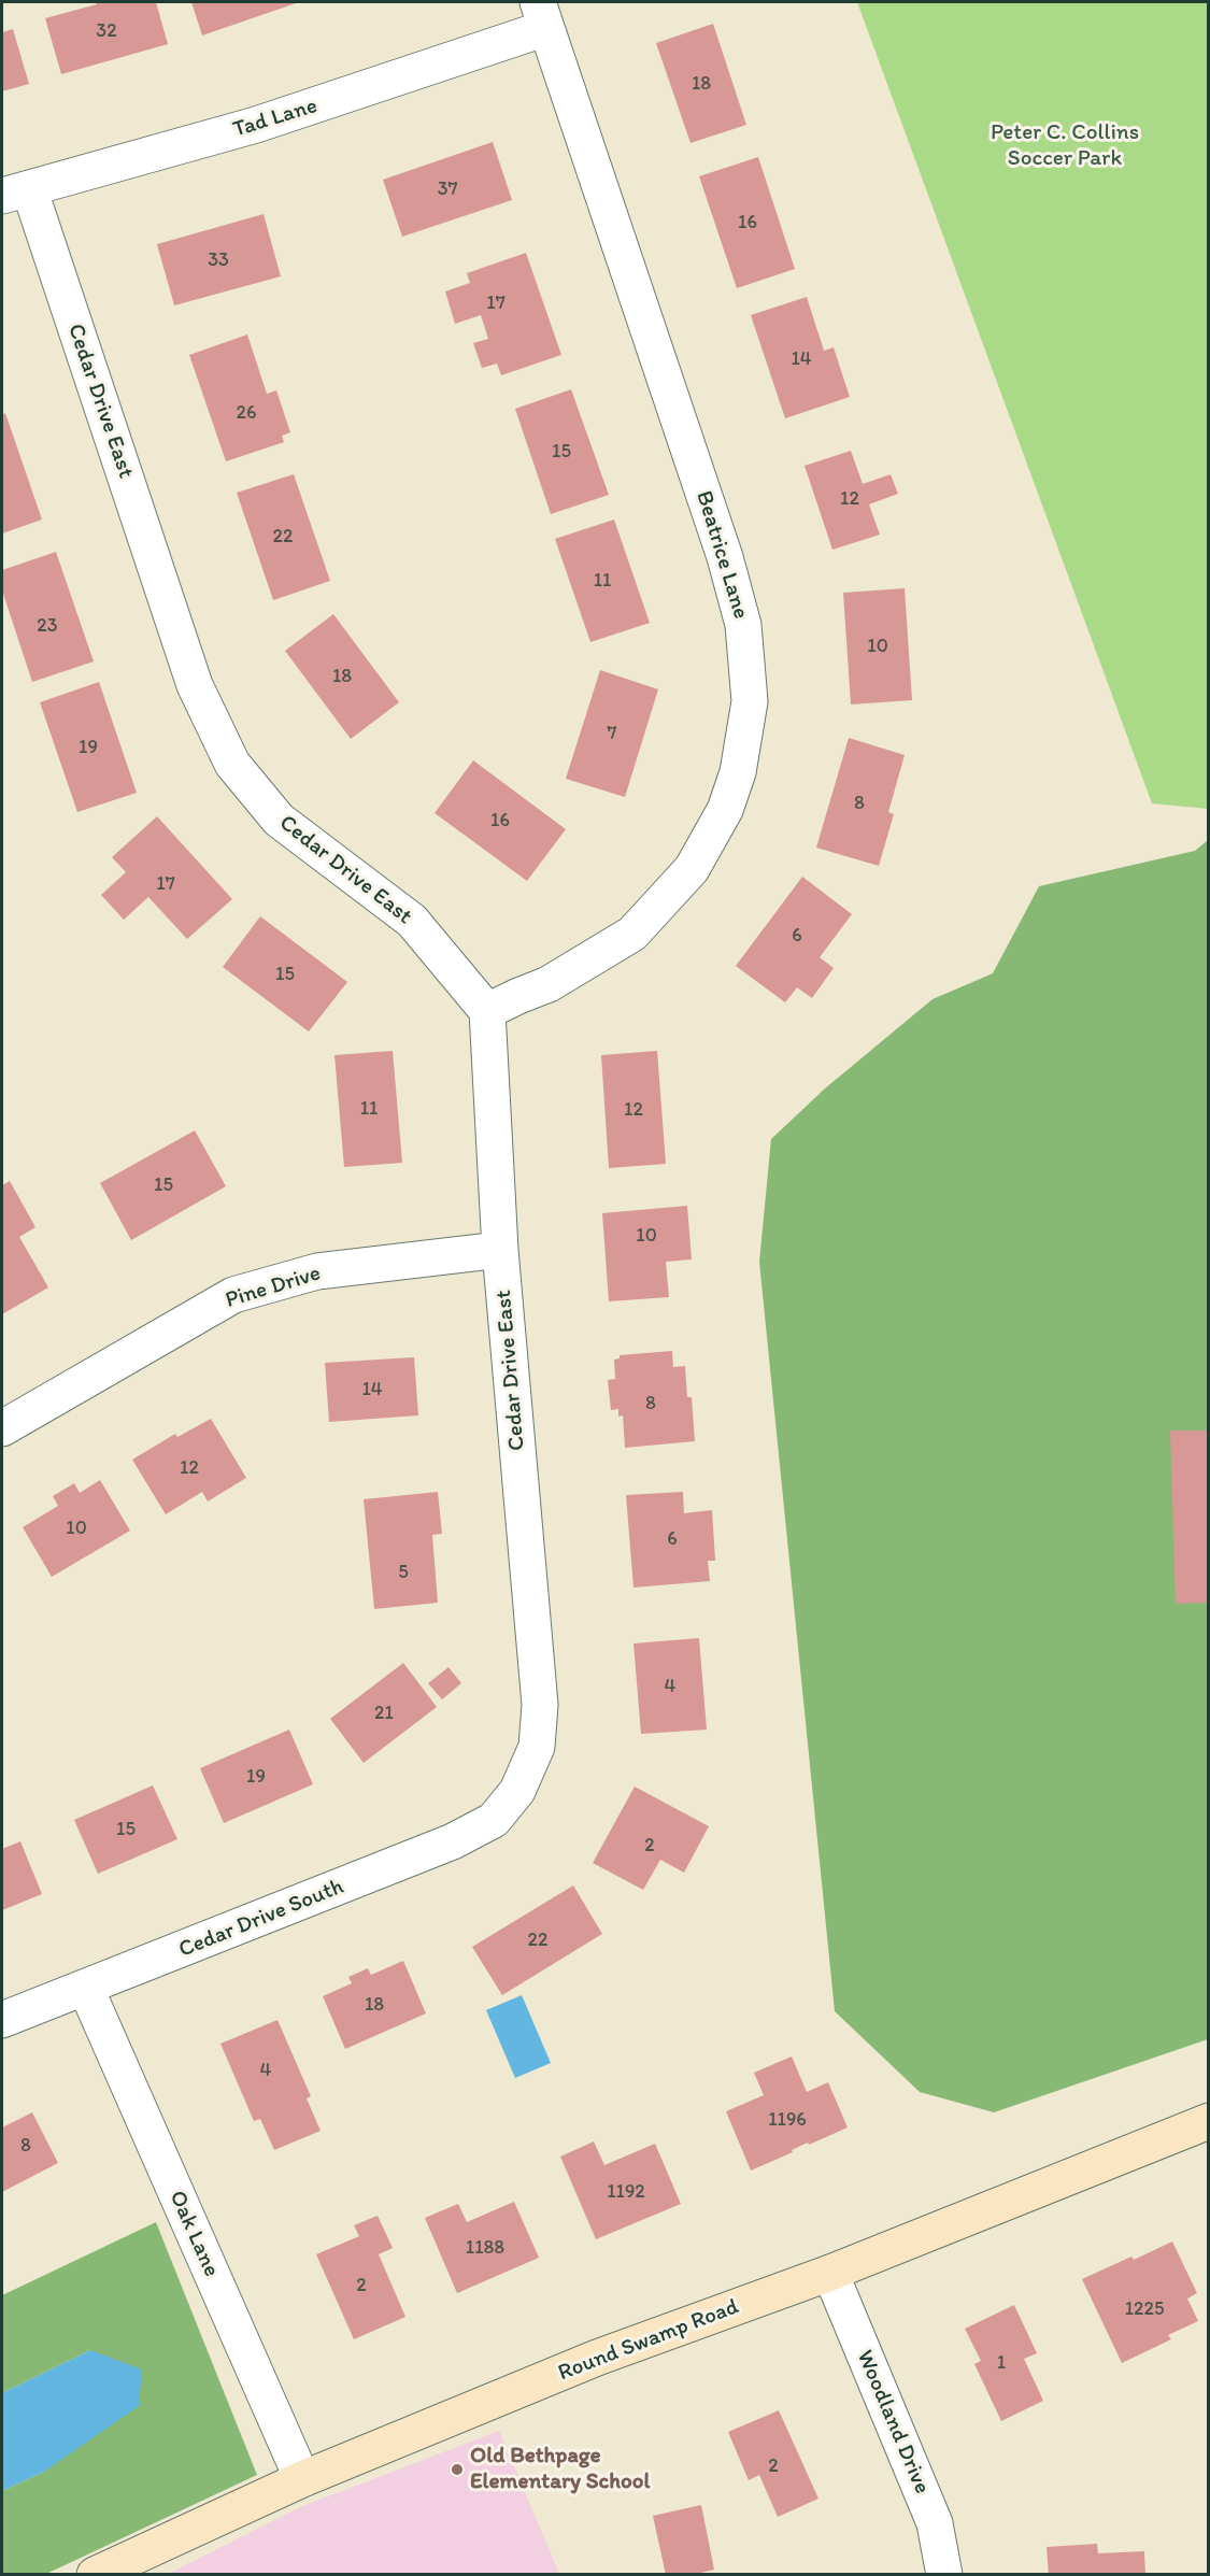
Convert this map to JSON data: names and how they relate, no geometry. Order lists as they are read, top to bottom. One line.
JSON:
{"streets":{"main road":["Round Swamp Road"],"street":["Tad Lane","Cedar Drive East","Beatrice Lane","Pine Drive","Cedar Drive South","Oak Lane","Woodland Drive"]},"crossings":[["Tad Lane","Cedar Drive East"],["Tad Lane","Beatrice Lane"],["Cedar Drive East","Beatrice Lane"],["Cedar Drive East","Pine Drive"],["Cedar Drive East","Cedar Drive South"],["Cedar Drive South","Oak Lane"],["Oak Lane","Round Swamp Road"],["Round Swamp Road","Woodland Drive"]],"parks":["Peter C. Collins Soccer Park"],"places":["Old Bethpage Elementary School"],"house_numbers":["32","18","37","16","33","17","14","26","15","12","22","11","23","10","18","7","19","8","16","17","6","15","11","12","15","10","14","8","12","10","6","5","4","21","19","15","2","22","18","4","1196","8","1192","1188","2","1225","1","2"]}
